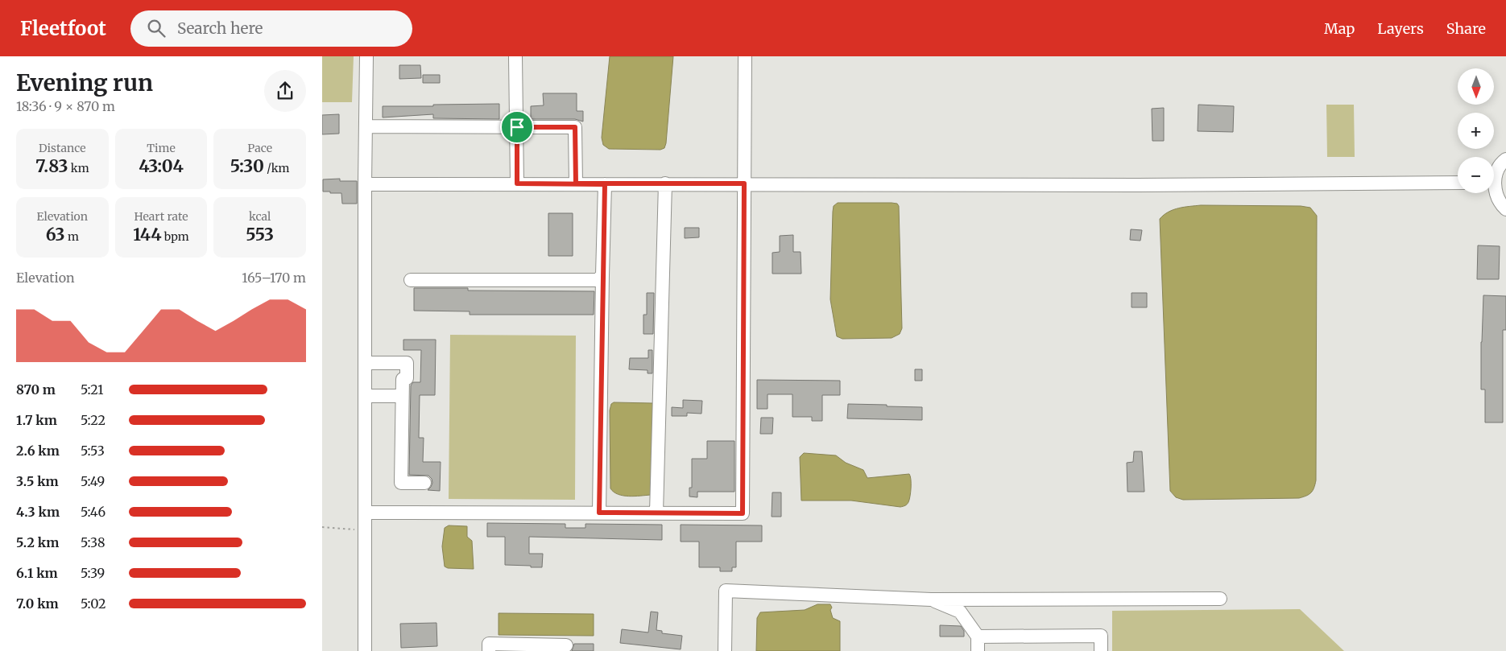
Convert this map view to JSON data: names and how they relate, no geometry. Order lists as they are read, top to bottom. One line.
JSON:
{"north":"bottom","page":{"header":"Fleetfoot","search":"Search here","nav":["Map","Layers","Share"],"heading":["Evening run","18:36 · 9 × 870 m"],"map_buttons":["+","−"],"stats":[["Distance","7.83 km"],["Time","43:04"],["Pace","5:30 /km"],["Elevation","63 m"],["Heart rate","144 bpm"],["kcal","553"]],"chart":["Elevation","165–170 m"],"list":[{"name":"870 m","note":"5:21"},{"name":"1.7 km","note":"5:22"},{"name":"2.6 km","note":"5:53"},{"name":"3.5 km","note":"5:49"},{"name":"4.3 km","note":"5:46"},{"name":"5.2 km","note":"5:38"},{"name":"6.1 km","note":"5:39"},{"name":"7.0 km","note":"5:02"}]}}
